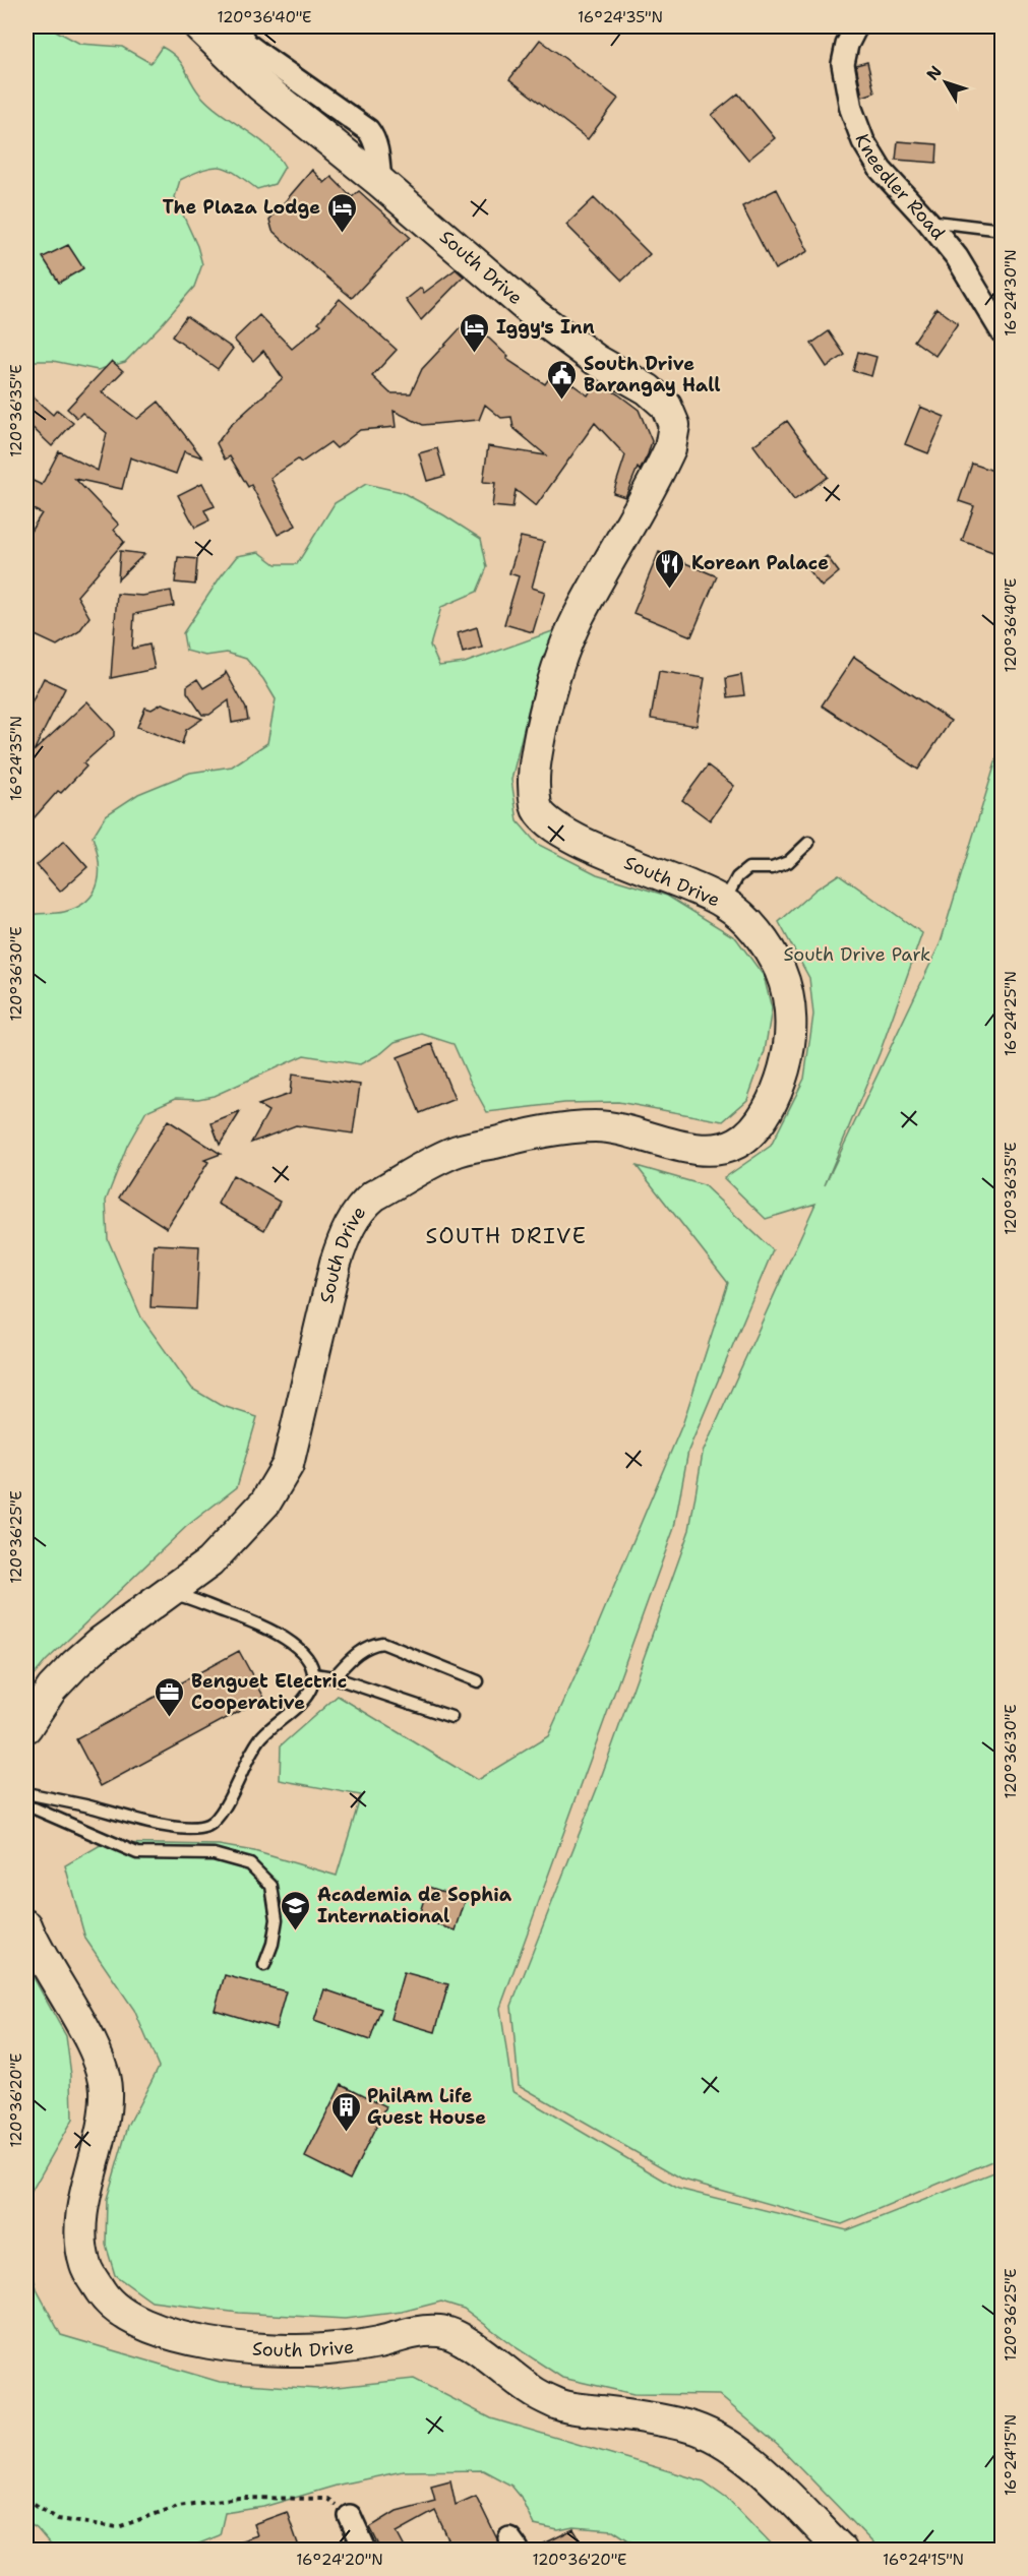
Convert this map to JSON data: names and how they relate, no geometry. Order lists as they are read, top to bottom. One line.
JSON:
{"streets":{"main road":["South Drive"],"street":["Kneedler Road"]},"districts":["SOUTH DRIVE"],"parks":["South Drive Park"],"places":{"hotel":["The Plaza Lodge","Iggy's Inn"],"public building":["South Drive Barangay Hall"],"restaurant":["Korean Palace"],"office":["Benguet Electric Cooperative"],"school or university":["Academia de Sophia International"],"building":["PhilAm Life Guest House"]},"north":"top left","coordinates":["120°36'40\"E","16°24'35\"N","16°24'30\"N","120°36'35\"E","120°36'30\"E","16°24'25\"N","120°36'25\"E","120°36'20\"E","16°24'15\"N","16°24'20\"N"]}
